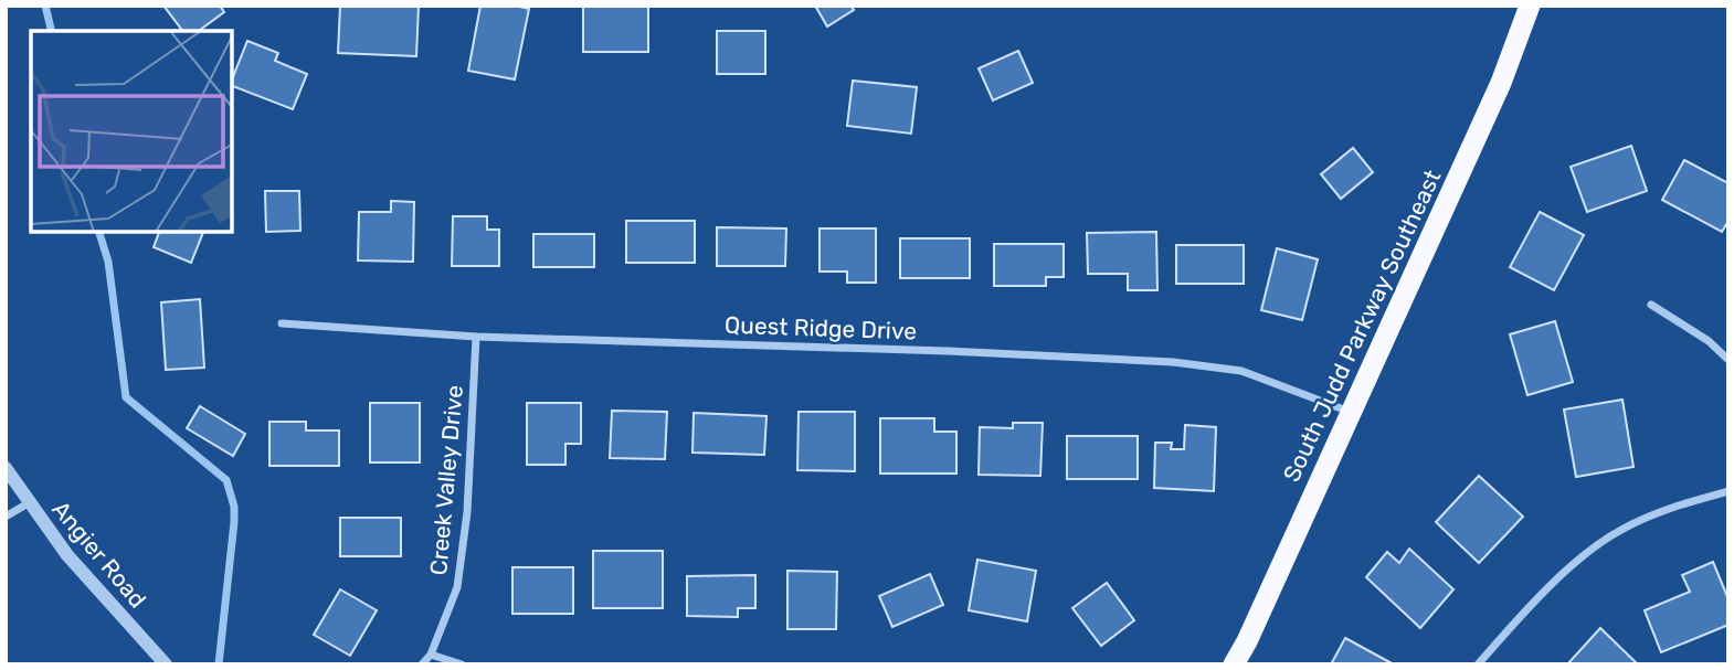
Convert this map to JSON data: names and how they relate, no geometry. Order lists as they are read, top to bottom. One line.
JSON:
{"streets":{"highway":["South Judd Parkway Southeast"],"street":["Quest Ridge Drive","Creek Valley Drive","Angier Road"]},"crossings":[["South Judd Parkway Southeast","Quest Ridge Drive"],["Quest Ridge Drive","Creek Valley Drive"]]}
